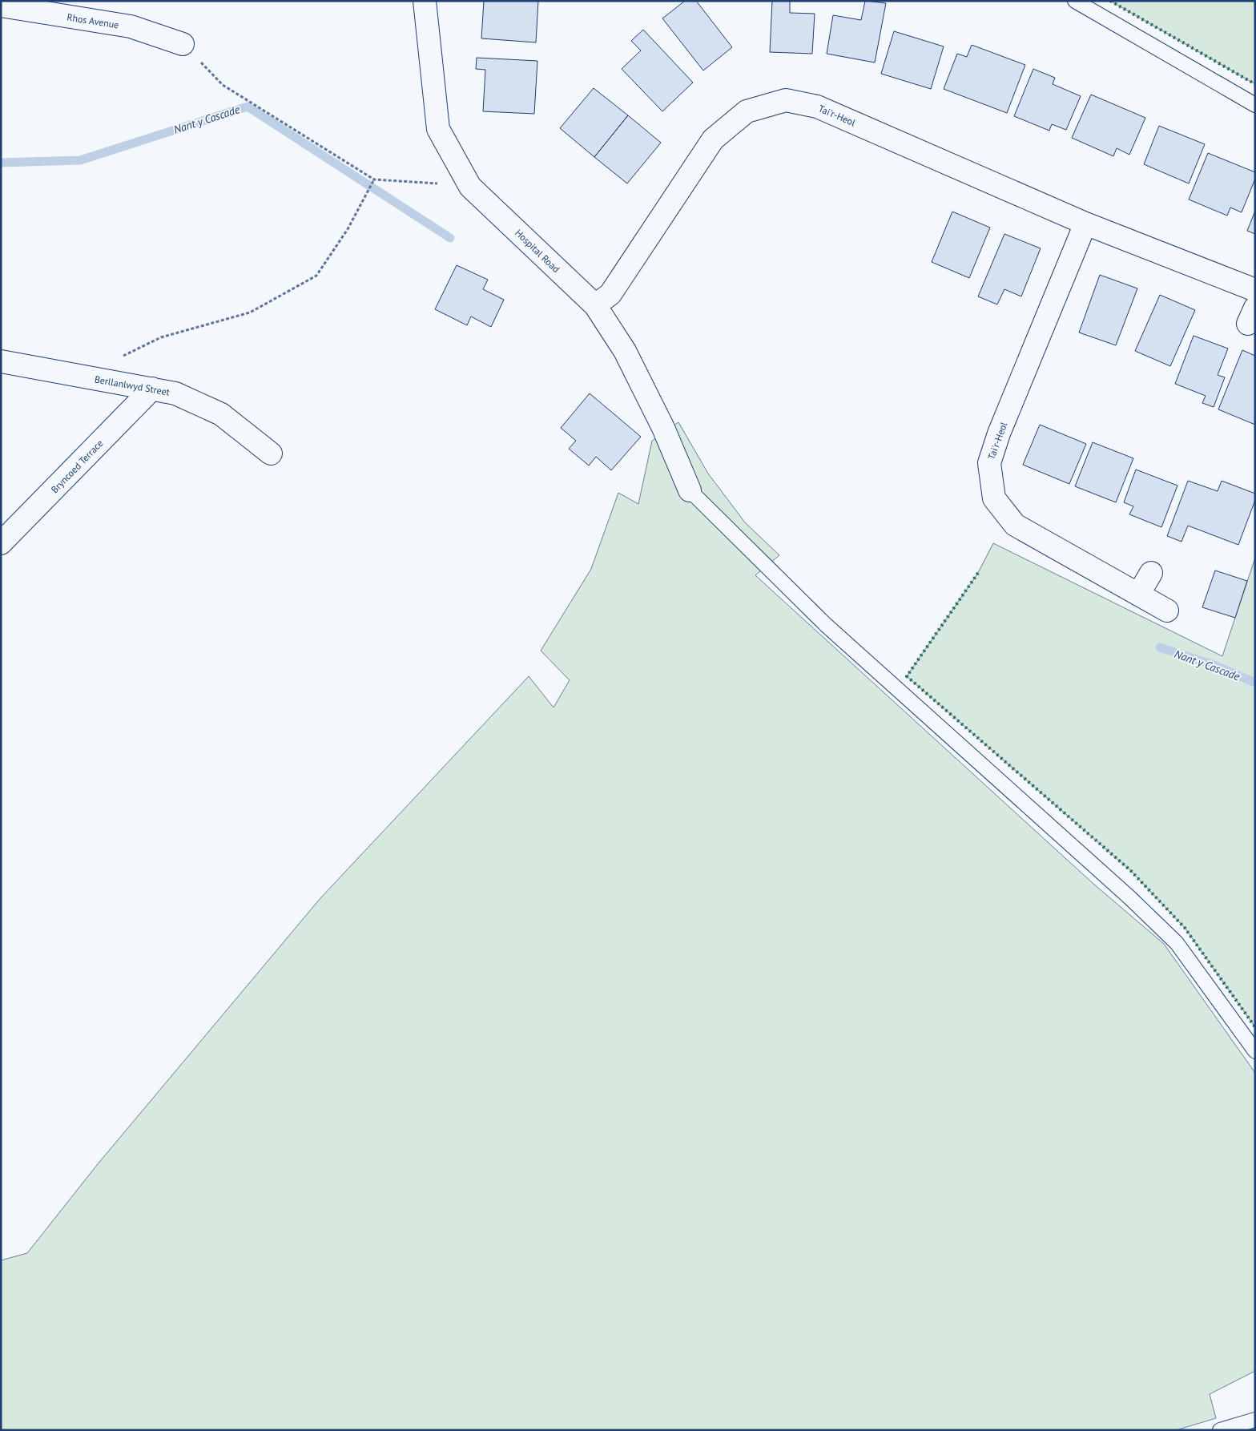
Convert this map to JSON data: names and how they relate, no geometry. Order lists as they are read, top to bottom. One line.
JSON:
{"streets":{"street":["Rhos Avenue","Tai'r-Heol","Hospital Road","Berllanlwyd Street","Bryncoed Terrace"]},"crossings":[["Tai'r-Heol","Hospital Road"],["Berllanlwyd Street","Bryncoed Terrace"]],"water":["Nant y Cascade"]}
